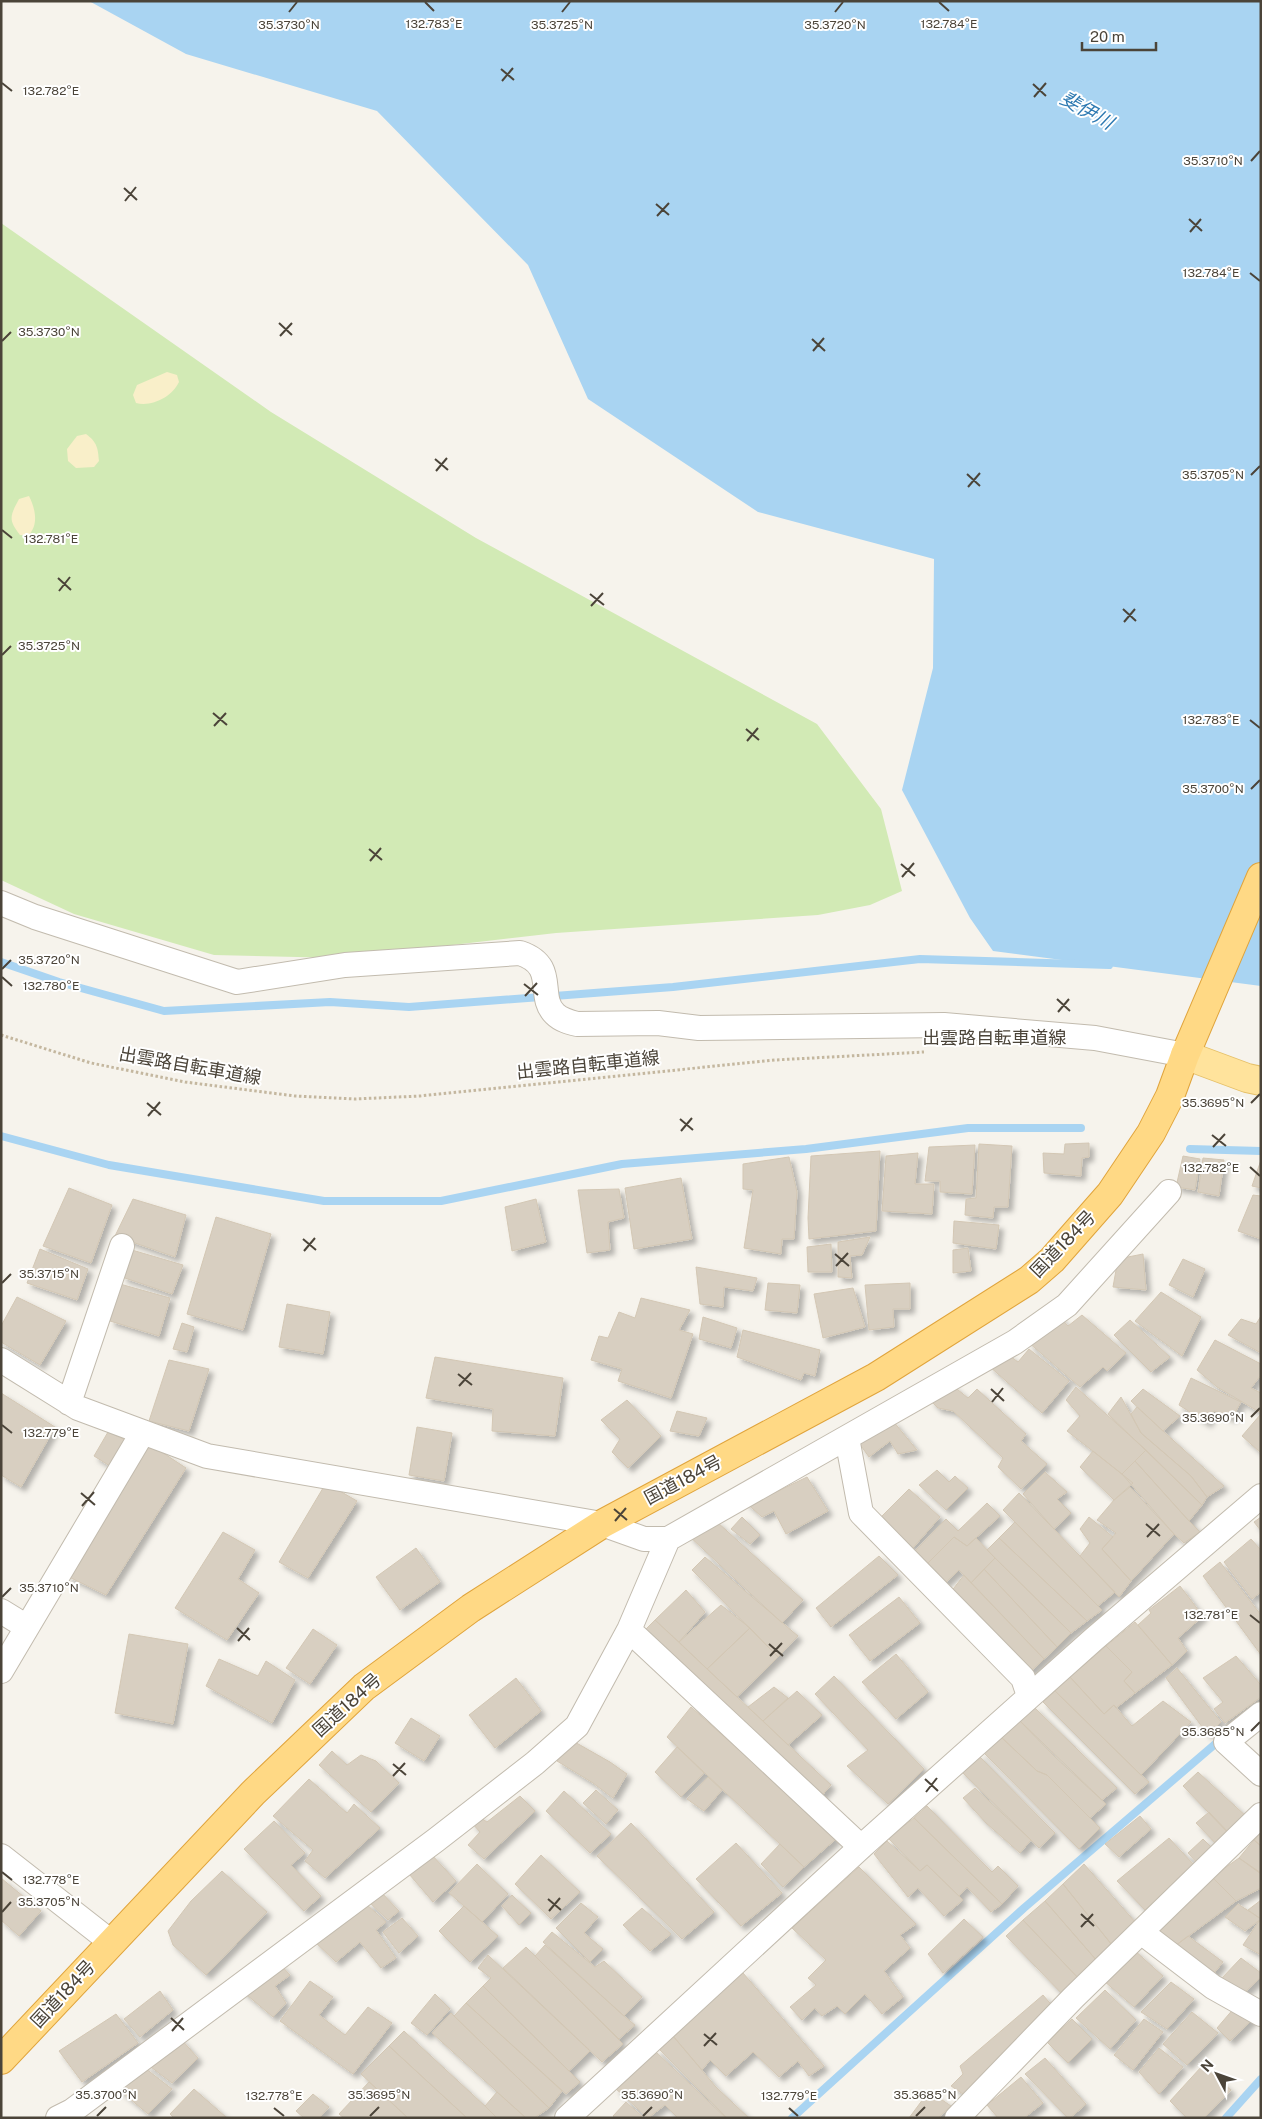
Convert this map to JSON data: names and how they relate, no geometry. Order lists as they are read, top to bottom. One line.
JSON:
{"streets":{"highway":["国道184号"],"path":["出雲路自転車道線"]},"water":["斐伊川"],"scale_bar":"20 m","north":"top left","coordinates":["132.783°E","132.784°E","35.3730°N","35.3725°N","35.3720°N","132.782°E","35.3710°N","35.3705°N","132.781°E","35.3700°N","132.780°E","35.3695°N","35.3715°N","35.3690°N","132.779°E","35.3685°N","132.778°E"]}
